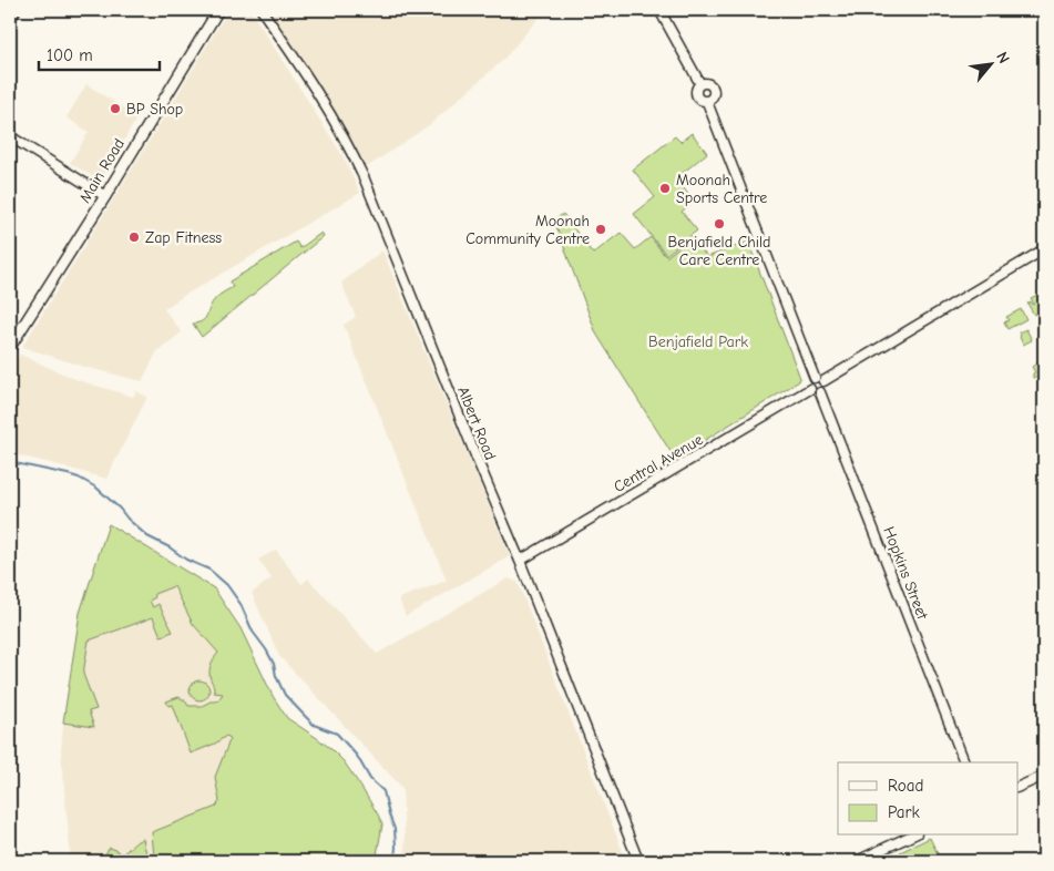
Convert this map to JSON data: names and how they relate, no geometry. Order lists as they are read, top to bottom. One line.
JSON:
{"streets":{"main road":["Main Road"],"street":["Albert Road","Central Avenue","Hopkins Street"]},"crossings":[["Albert Road","Central Avenue"],["Central Avenue","Hopkins Street"]],"parks":["Benjafield Park"],"places":["BP Shop","Moonah Sports Centre","Benjafield Child Care Centre","Moonah Community Centre","Zap Fitness"],"legend":["Road","Park"],"scale_bar":"100 m","north":"top right"}
